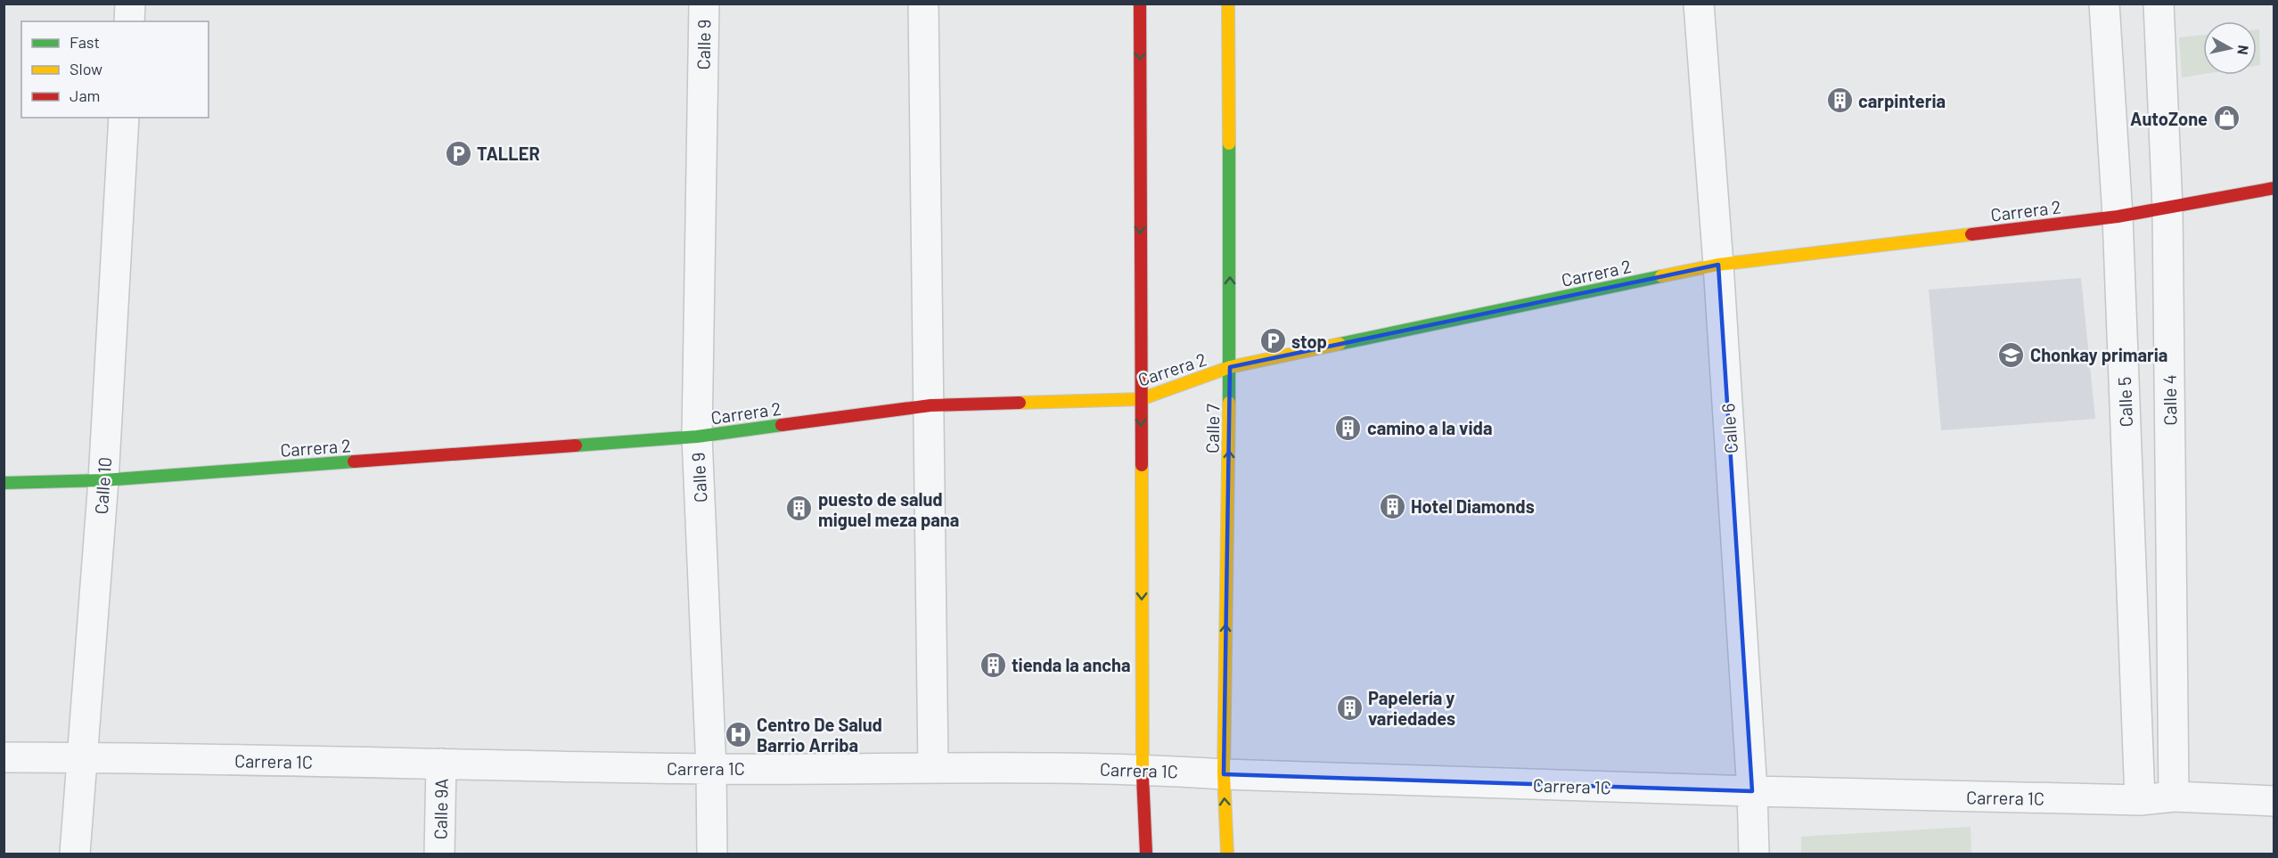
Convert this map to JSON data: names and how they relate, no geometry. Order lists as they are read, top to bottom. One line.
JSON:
{"streets":{"street":["Calle 9","Carrera 2","Calle 4","Calle 5","Calle 7","Calle 6","Calle 10","Carrera 1C","Calle 9A"]},"crossings":[["Calle 9","Carrera 2"],["Calle 9","Carrera 1C"],["Carrera 2","Calle 4"],["Carrera 2","Calle 5"],["Carrera 2","Calle 7"],["Carrera 2","Calle 6"],["Carrera 2","Calle 10"],["Calle 4","Carrera 1C"],["Calle 5","Carrera 1C"],["Calle 7","Carrera 1C"],["Calle 6","Carrera 1C"],["Calle 10","Carrera 1C"],["Carrera 1C","Calle 9A"]],"places":{"building":["carpinteria","camino a la vida","Hotel Diamonds","puesto de salud miguel meza pana","tienda la ancha","Papelería y variedades"],"shop":["AutoZone"],"parking":["TALLER","stop"],"school or university":["Chonkay primaria"],"hospital":["Centro De Salud Barrio Arriba"]},"legend":["Fast","Slow","Jam"],"north":"right"}
